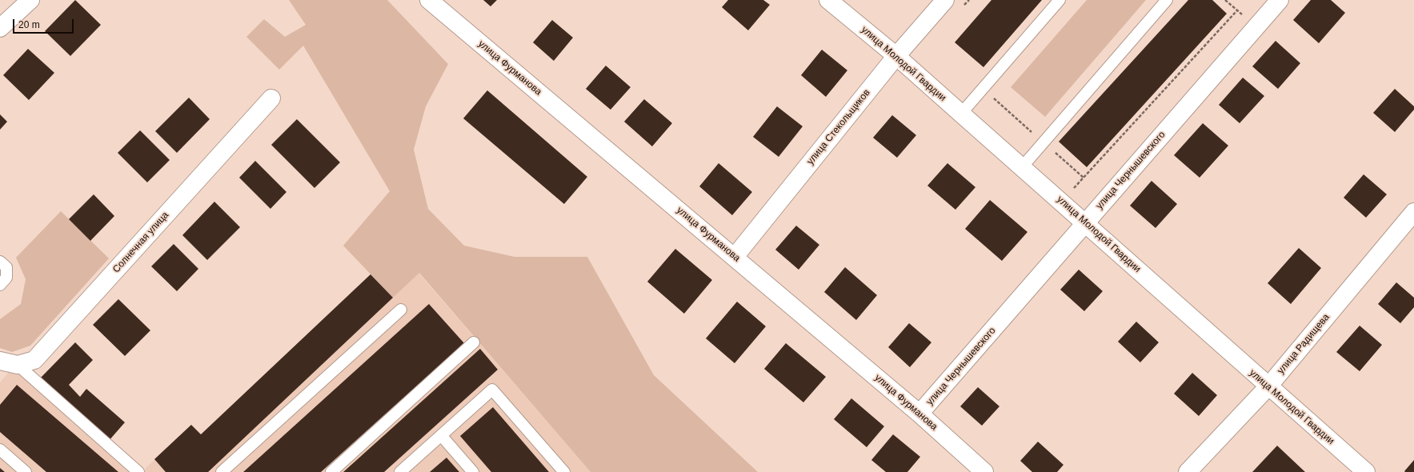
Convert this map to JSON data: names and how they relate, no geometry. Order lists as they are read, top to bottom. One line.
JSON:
{"streets":{"street":["улица Молодой Гвардии","улица Фурманова","улица Стекольщиков","улица Чернышевского","Солнечная улица","улица Радищева"]},"crossings":[["улица Молодой Гвардии","улица Стекольщиков"],["улица Молодой Гвардии","улица Чернышевского"],["улица Молодой Гвардии","улица Радищева"],["улица Фурманова","улица Стекольщиков"],["улица Фурманова","улица Чернышевского"]],"scale_bar":"20 m"}
